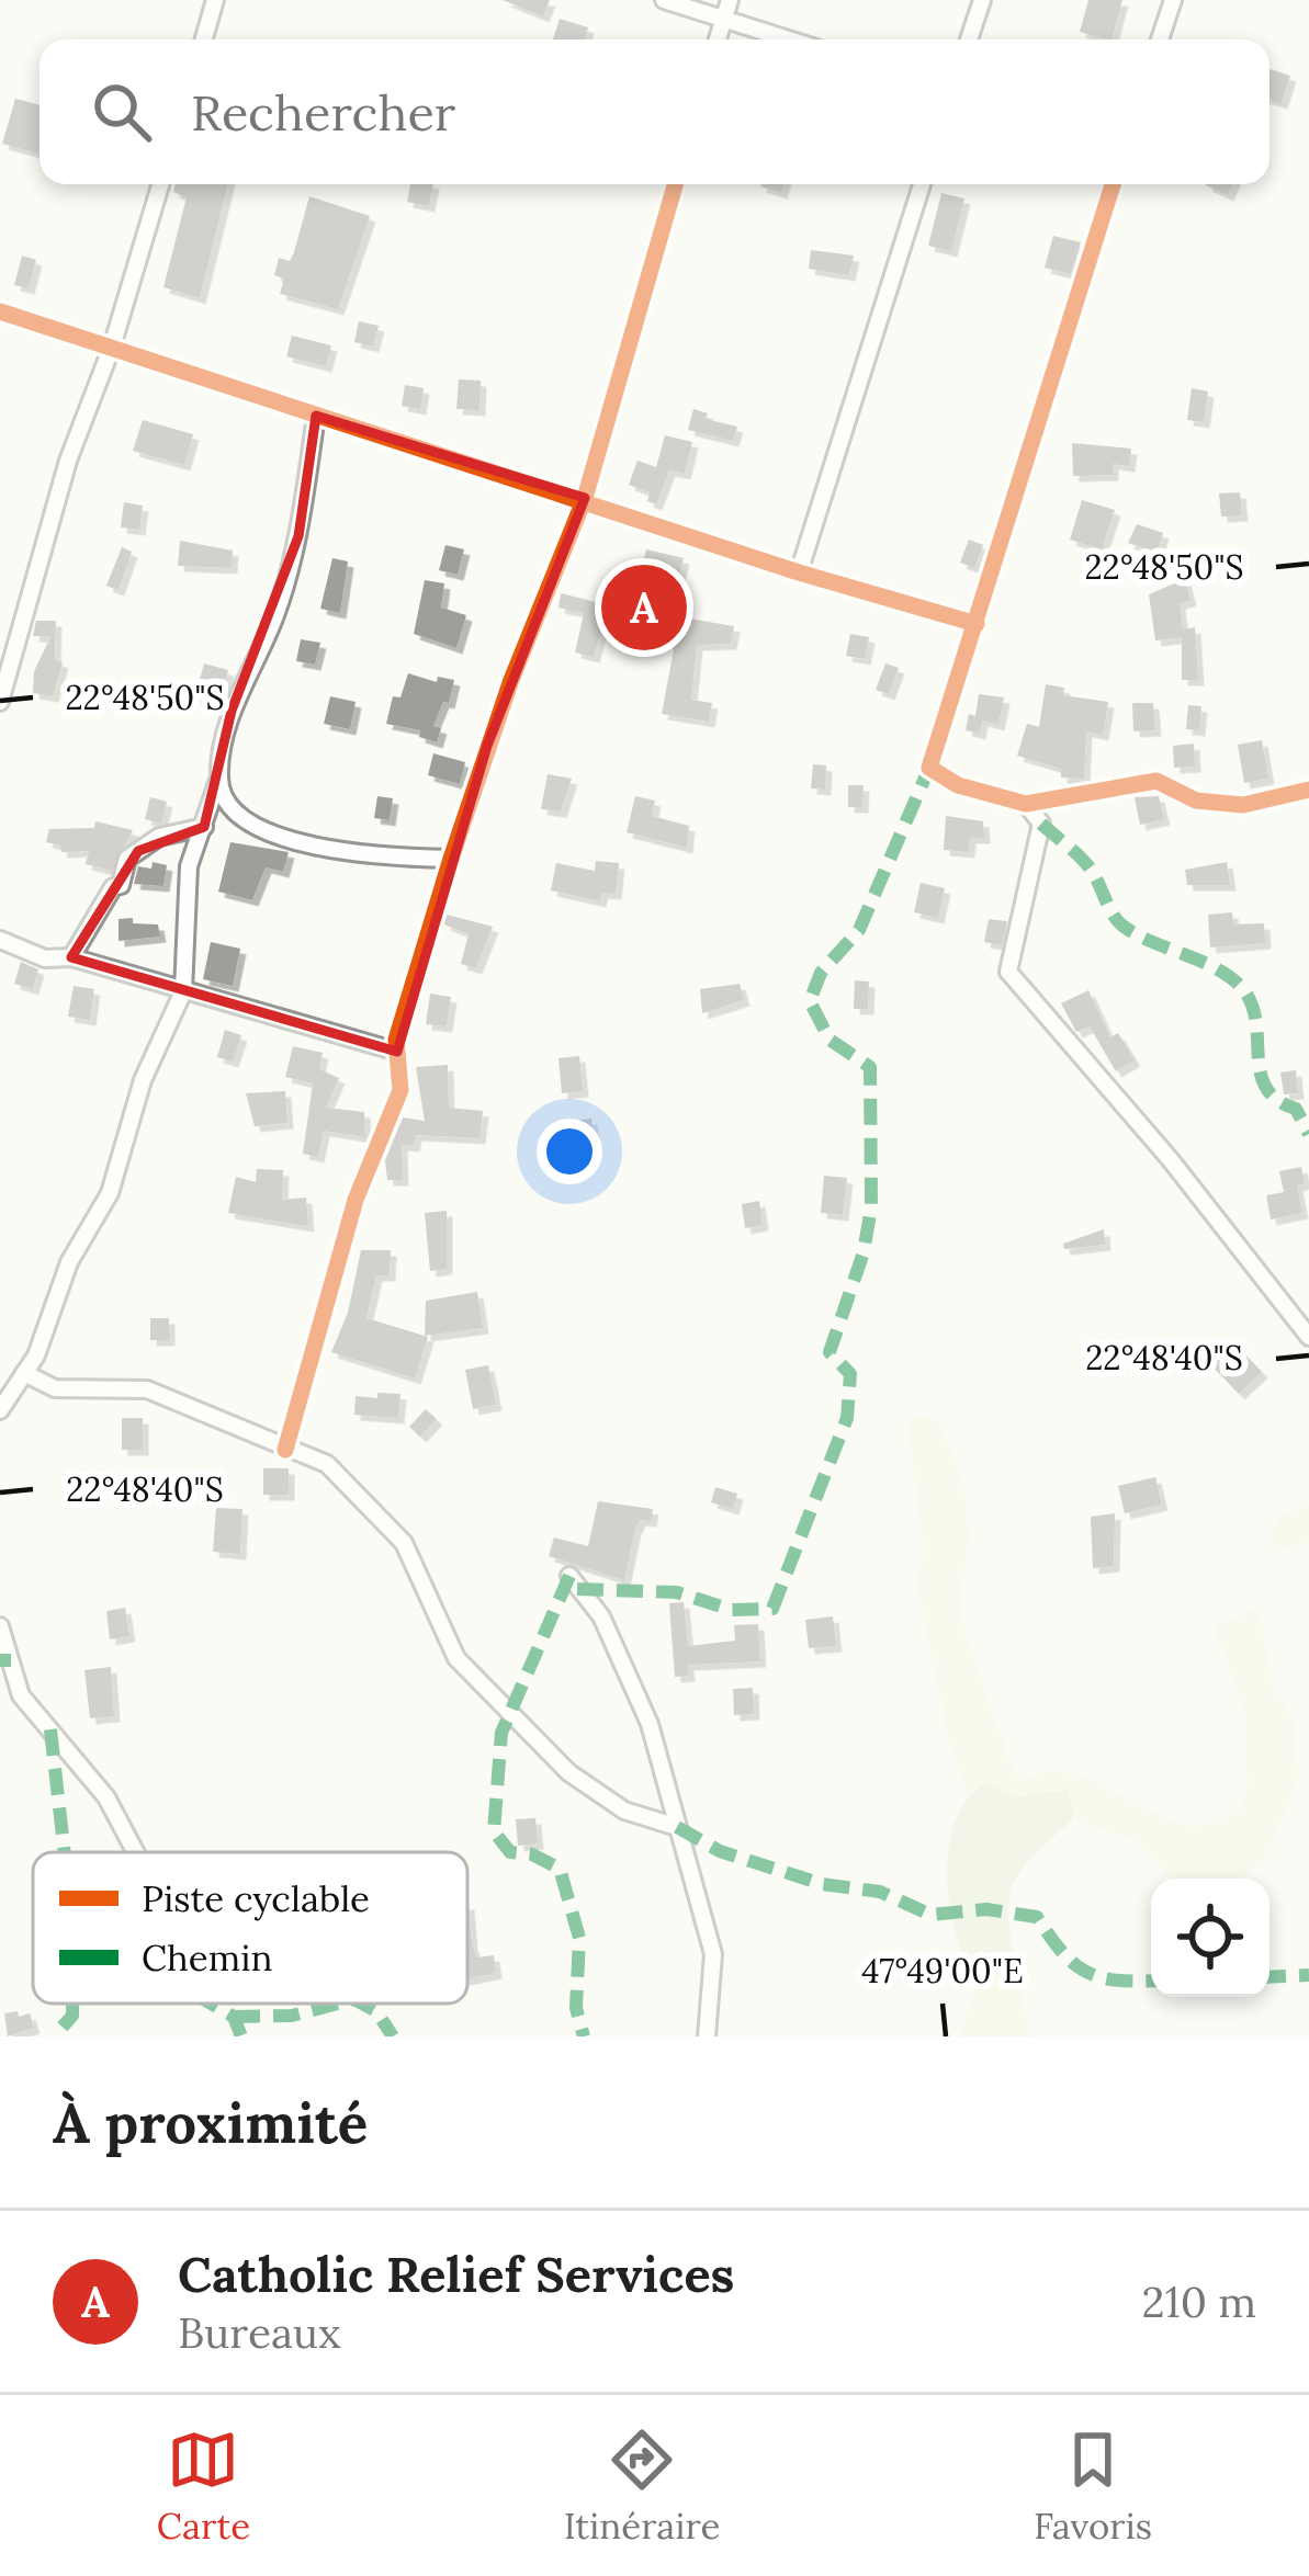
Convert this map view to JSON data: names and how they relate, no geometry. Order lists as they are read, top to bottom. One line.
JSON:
{"legend":["Piste cyclable","Chemin"],"page":{"search":"Rechercher","pins":"A","heading":"À proximité","list":[{"mark":"A","name":"Catholic Relief Services","note":"Bureaux","value":"210 m"}],"nav":["Carte","Itinéraire","Favoris"]},"coordinates":["22°48'50\"S","22°48'40\"S","47°49'00\"E"]}
